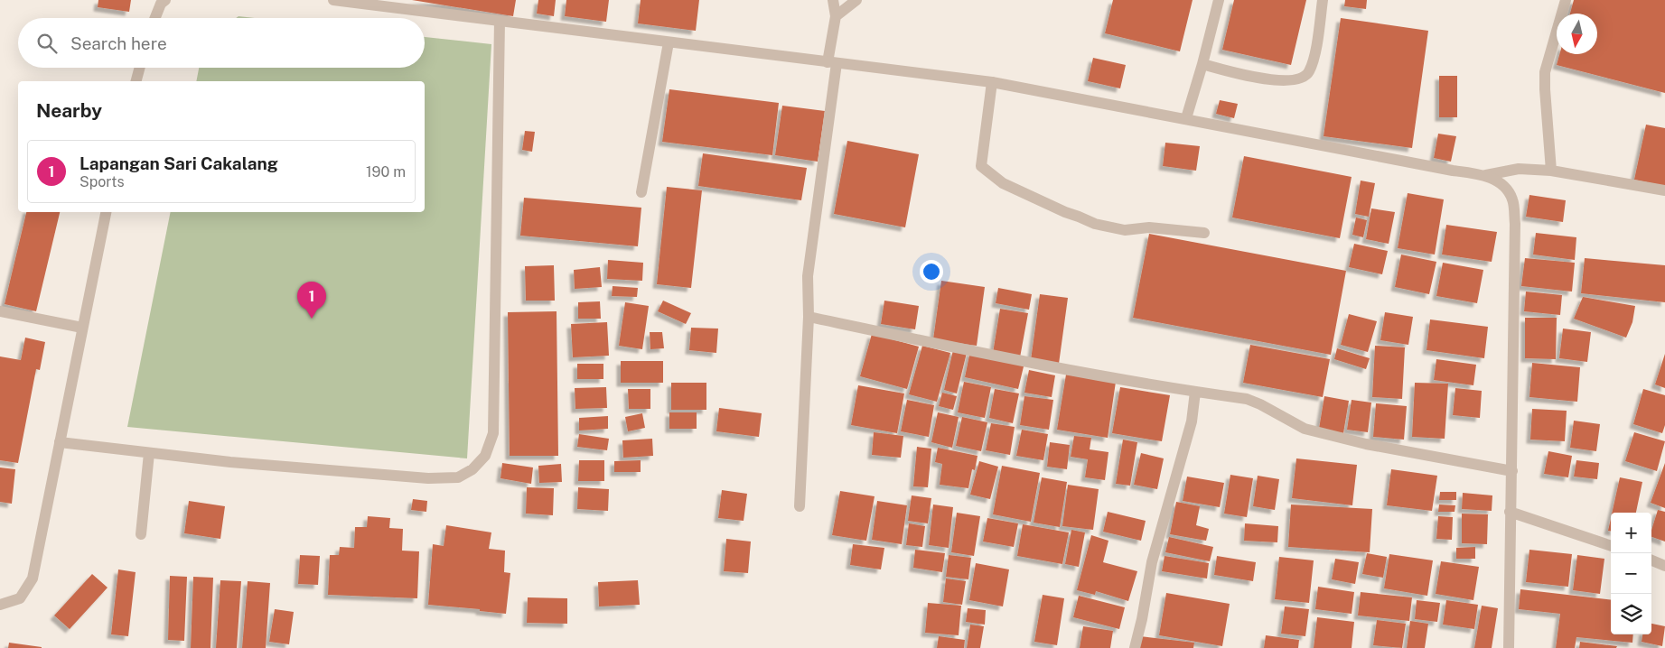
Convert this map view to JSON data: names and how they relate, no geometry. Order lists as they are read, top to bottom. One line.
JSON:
{"north":"bottom","page":{"search":"Search here","heading":"Nearby","list":[{"mark":"1","name":"Lapangan Sari Cakalang","note":"Sports","value":"190 m"}],"pins":"1","map_buttons":["+","−"]}}
